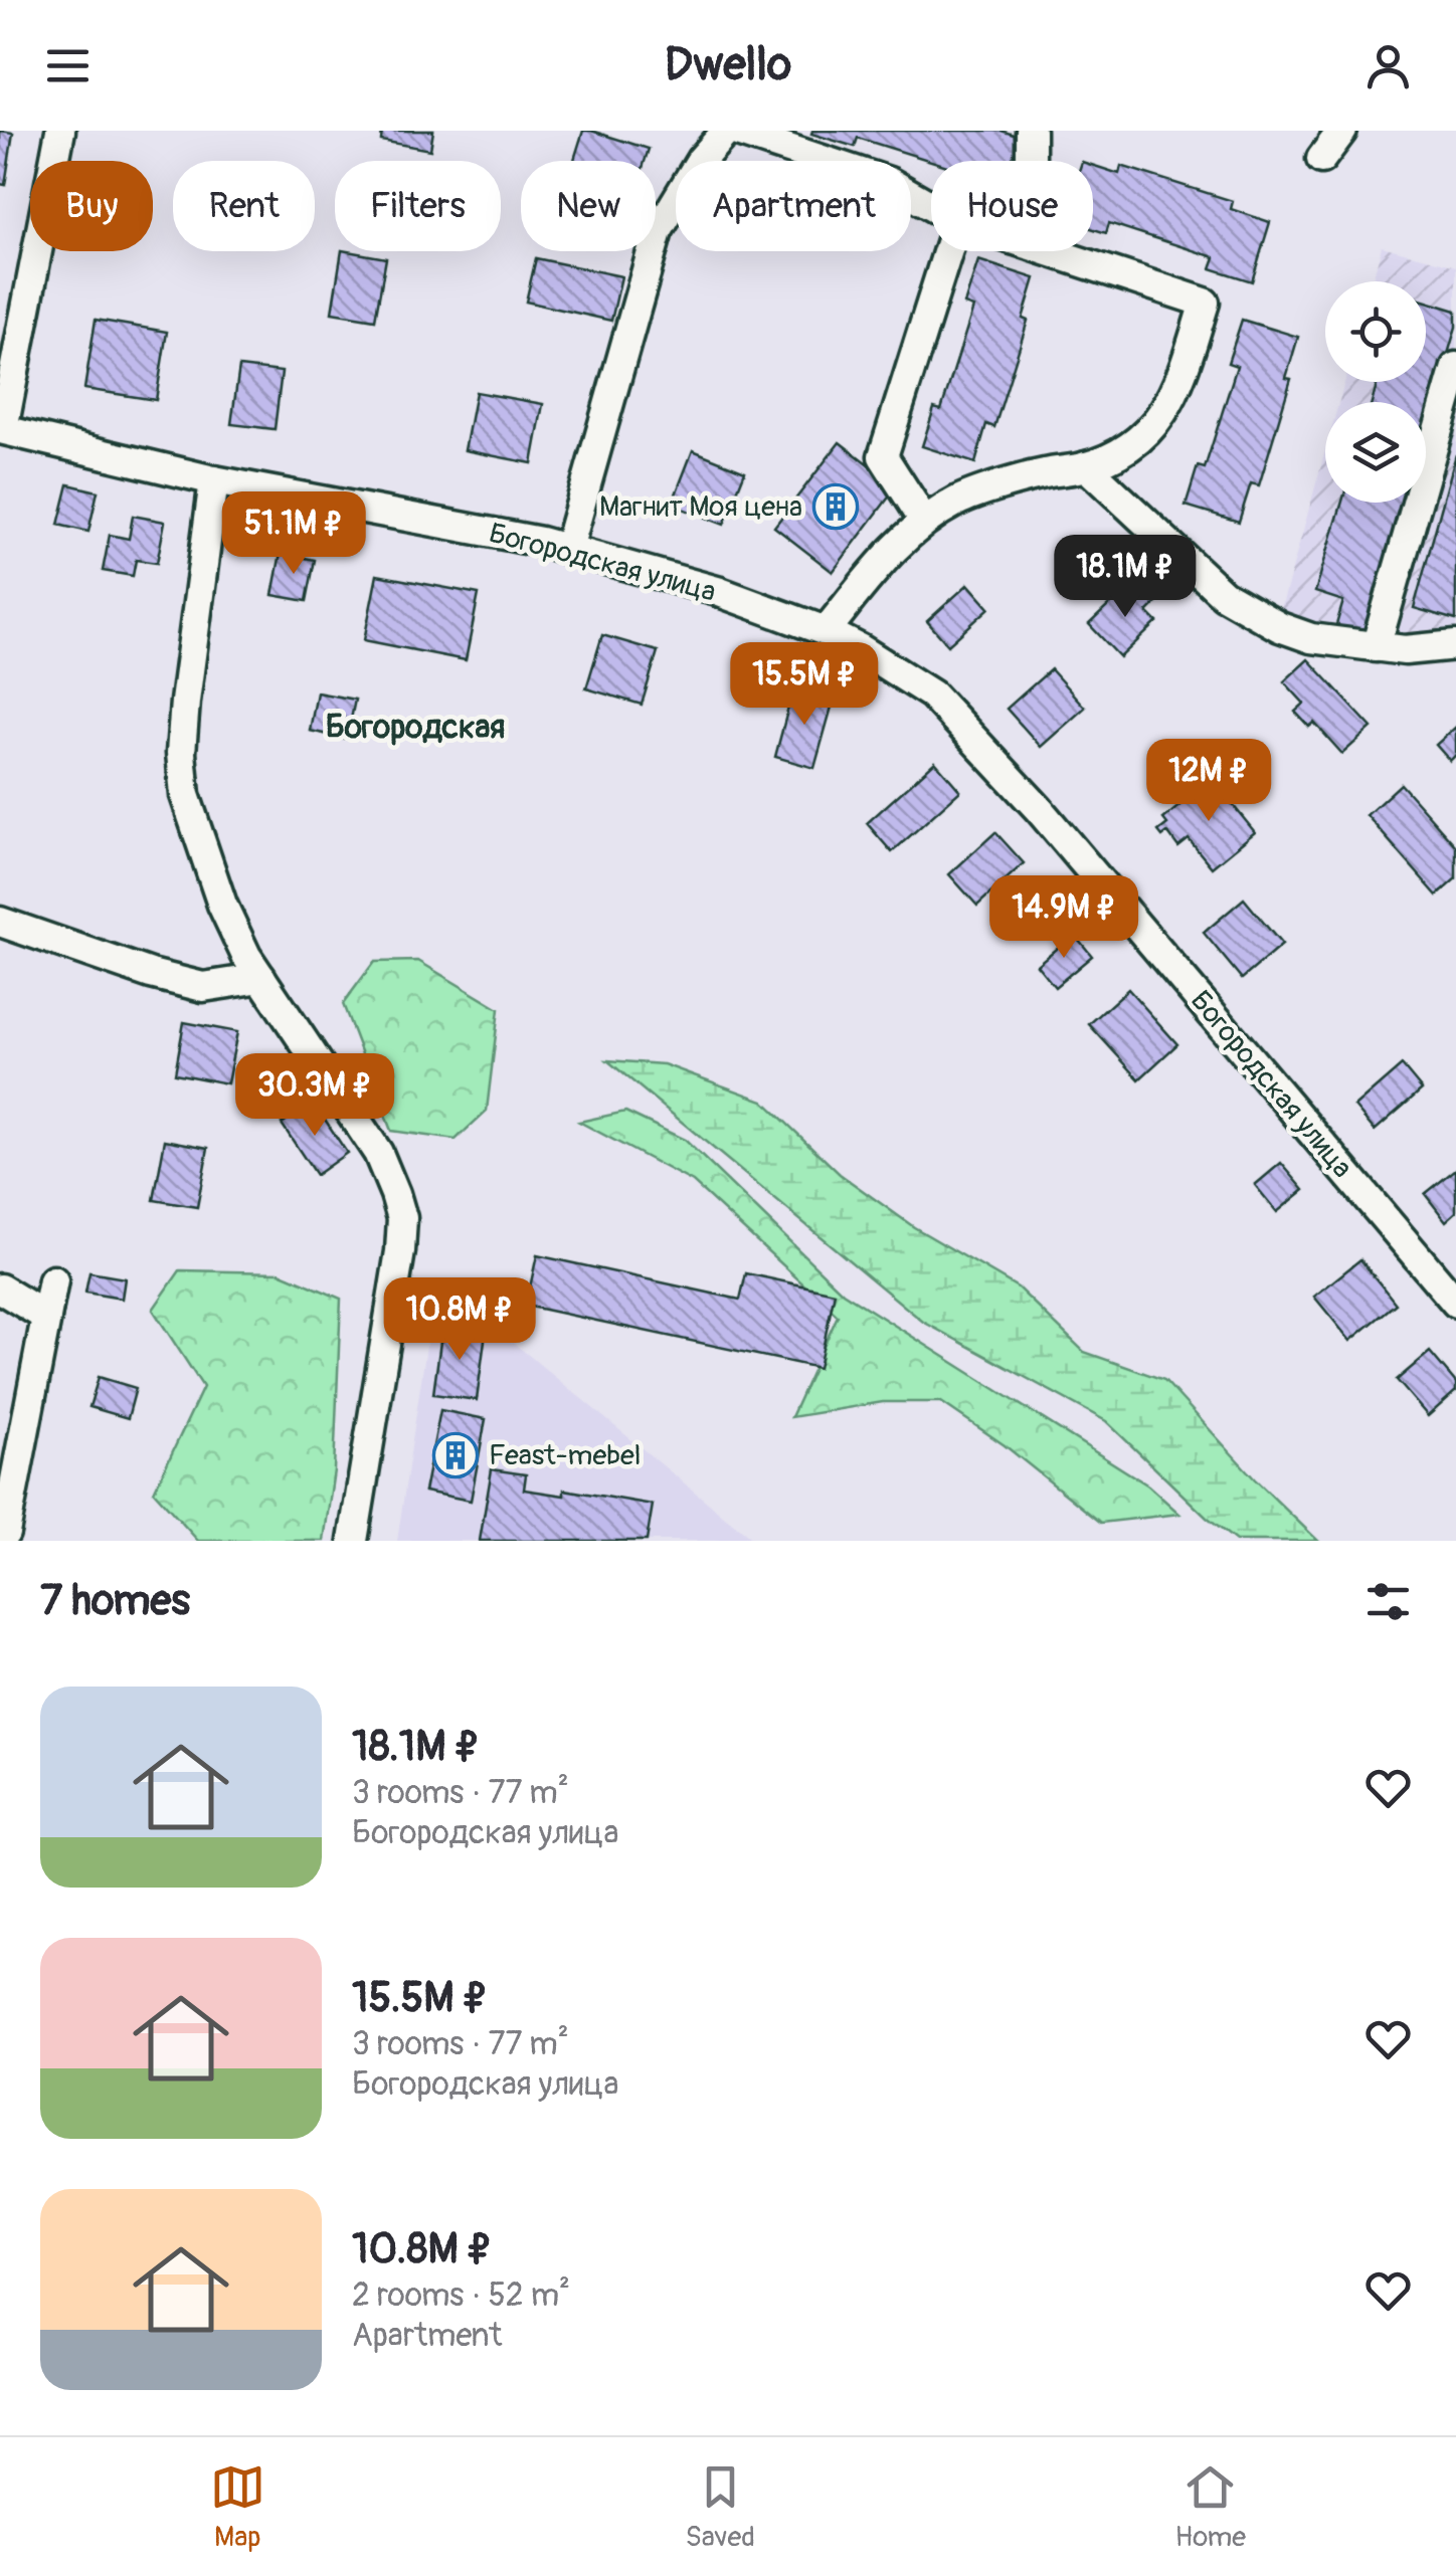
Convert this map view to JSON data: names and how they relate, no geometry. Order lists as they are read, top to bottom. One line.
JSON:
{"streets":{"street":["Богородская улица"]},"districts":["Богородская"],"places":{"building":["Магнит Моя цена","Feast-mebel"]},"page":{"header":"Dwello","chip":["Buy","Rent","Filters","New","Apartment","House"],"price":["51.1M ₽","18.1M ₽","15.5M ₽","12M ₽","14.9M ₽","30.3M ₽","10.8M ₽"],"heading":"7 homes","list":[{"name":"18.1M ₽","note":"3 rooms · 77 m² · Богородская улица"},{"name":"15.5M ₽","note":"3 rooms · 77 m² · Богородская улица"},{"name":"10.8M ₽","note":"2 rooms · 52 m² · Apartment"}],"tabs":["Map","Saved","Home"]}}
